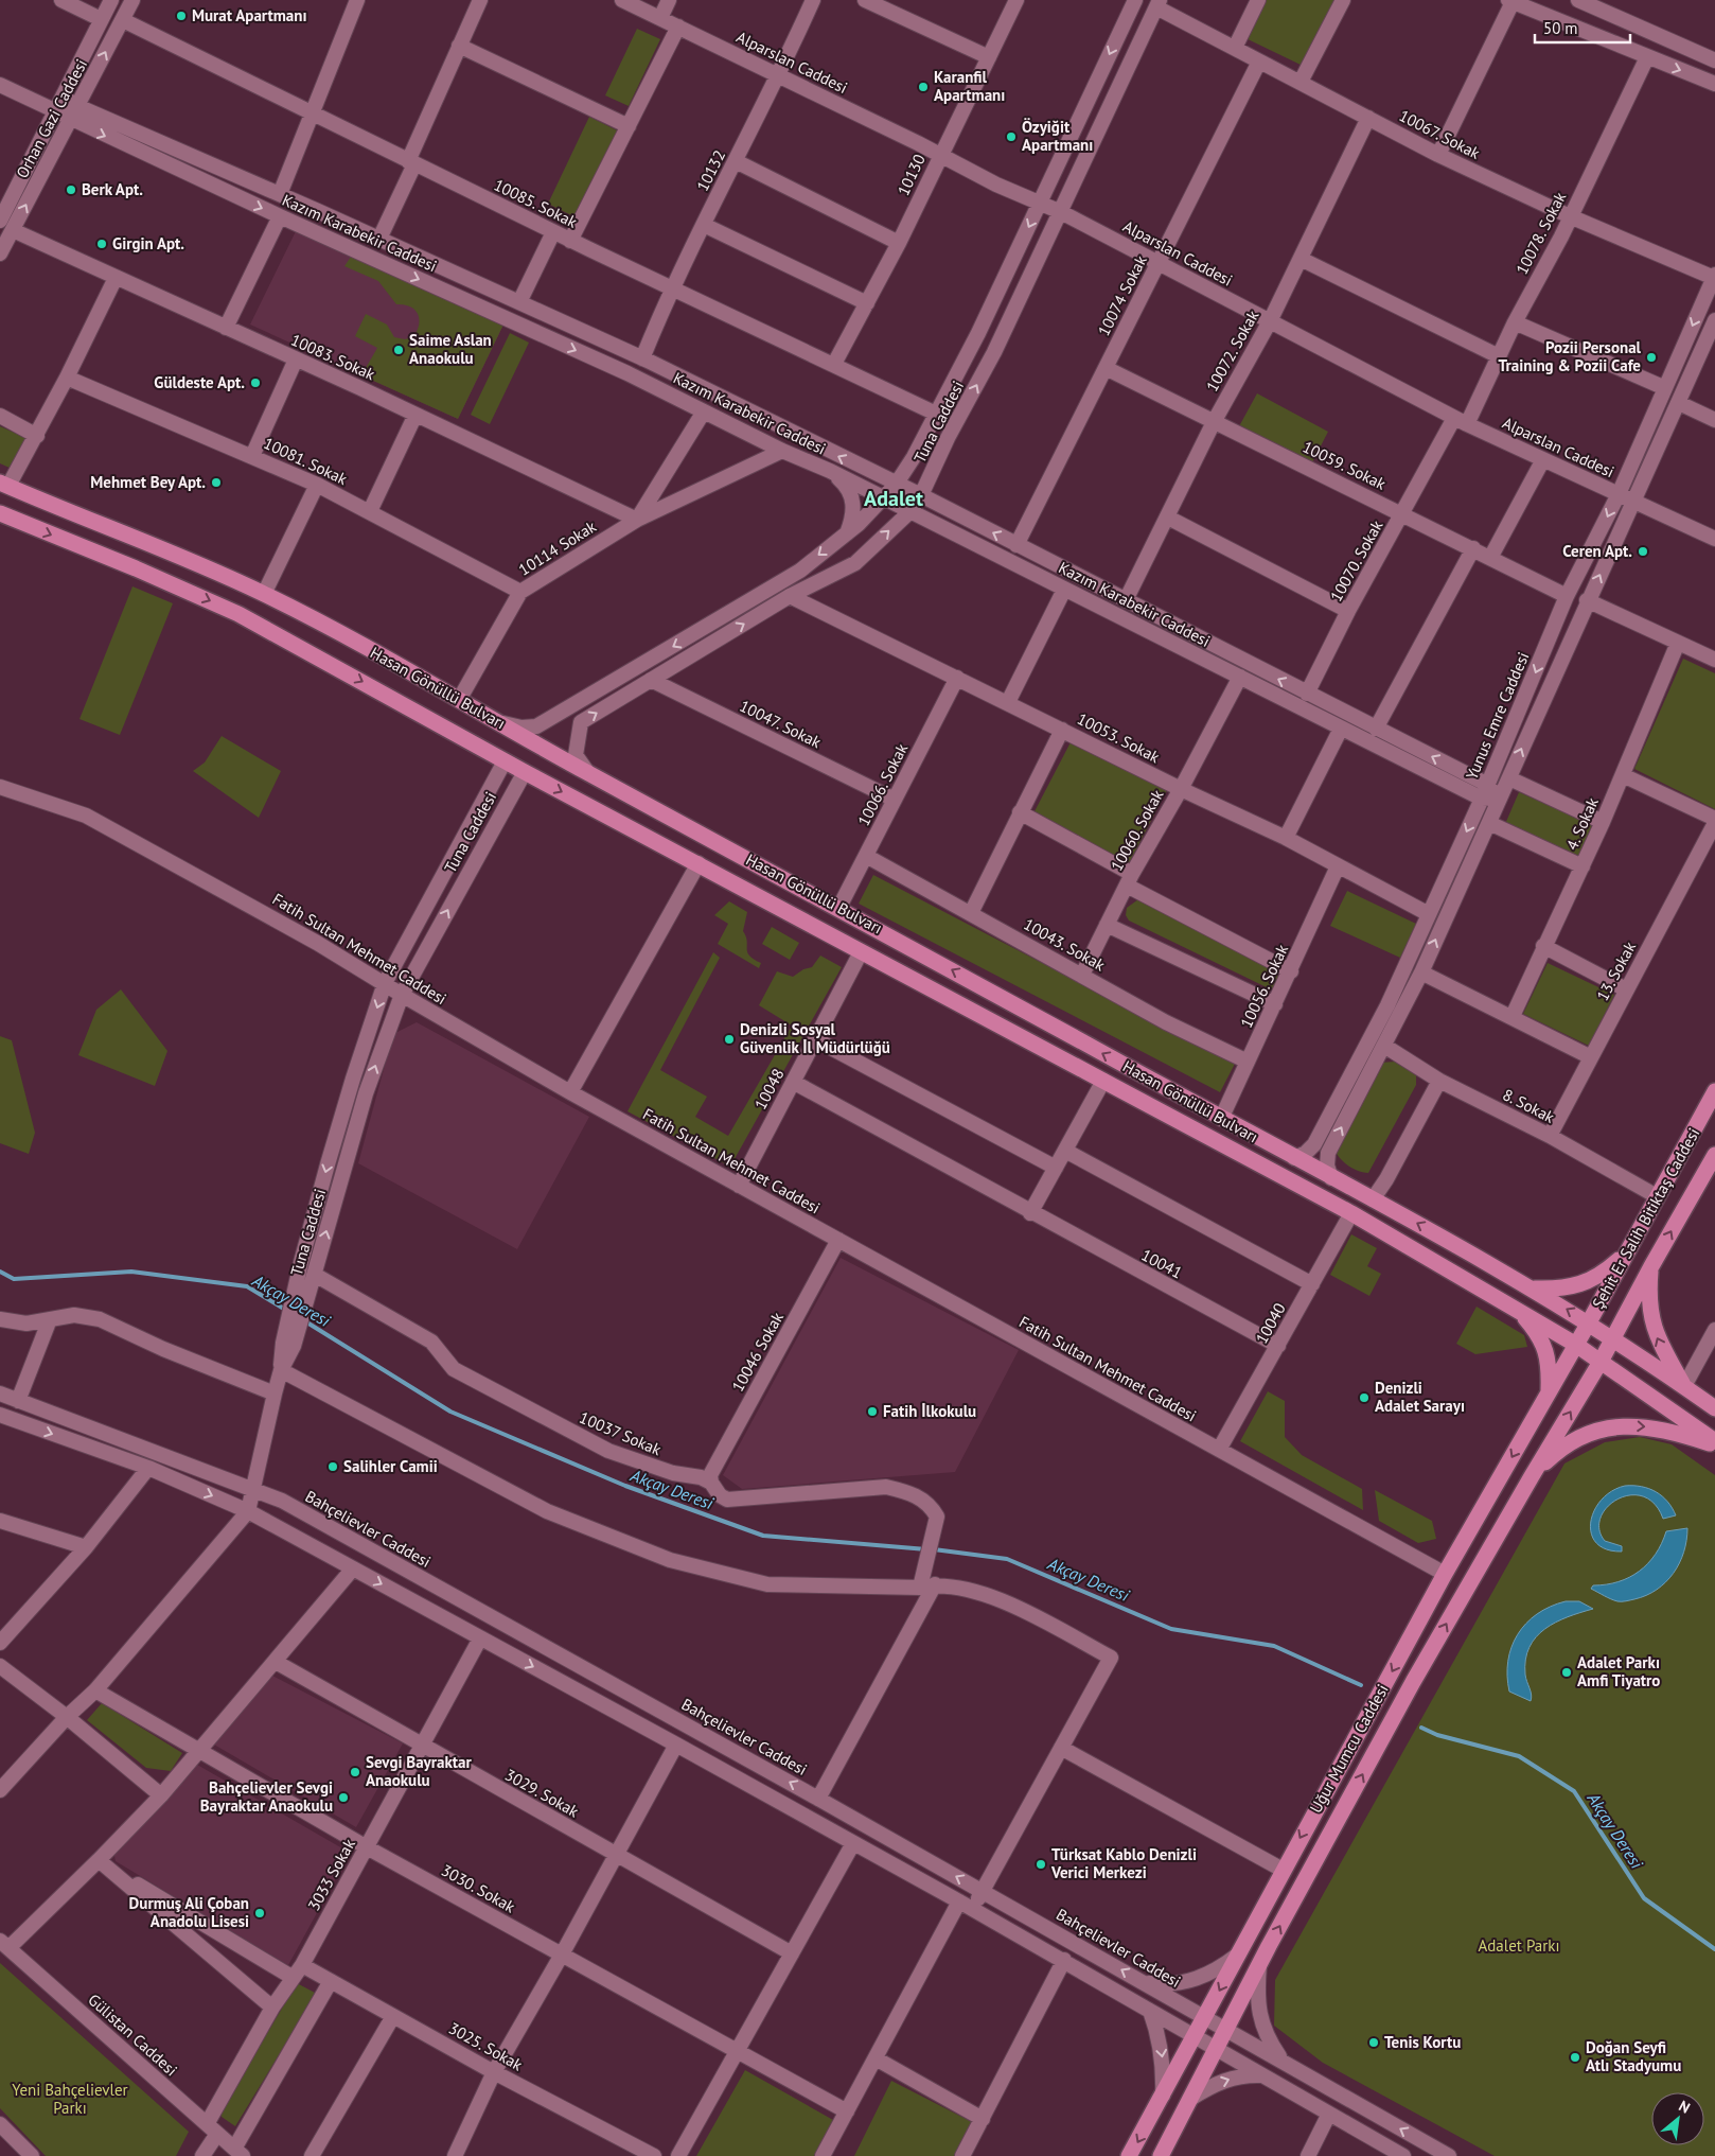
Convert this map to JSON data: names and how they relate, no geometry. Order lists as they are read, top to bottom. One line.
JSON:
{"streets":{"main road":["Hasan Gönüllü Bulvarı","Şehit Er Salih Bitiktaş Caddesi","Uğur Mumcu Caddesi"],"street":["Alparslan Caddesi","Orhan Gazi Caddesi","10067. Sokak","10132","10130","10085. Sokak","Kazım Karabekir Caddesi","10078. Sokak","10074 Sokak","10072. Sokak","10083. Sokak","Tuna Caddesi","10081. Sokak","10059. Sokak","10114 Sokak","10070. Sokak","Yunus Emre Caddesi","10047. Sokak","10053. Sokak","10066. Sokak","4. Sokak","10060. Sokak","10043. Sokak","Fatih Sultan Mehmet Caddesi","13. Sokak","10056. Sokak","10048","8. Sokak","10041","10040","10046 Sokak","10037 Sokak","Bahçelievler Caddesi","3029. Sokak","3033 Sokak","3030. Sokak","Gülistan Caddesi","3025. Sokak"]},"crossings":[["Alparslan Caddesi","10132"],["Alparslan Caddesi","10130"],["Alparslan Caddesi","10078. Sokak"],["Alparslan Caddesi","10074 Sokak"],["Alparslan Caddesi","10072. Sokak"],["Alparslan Caddesi","Tuna Caddesi"],["Alparslan Caddesi","10070. Sokak"],["Alparslan Caddesi","Yunus Emre Caddesi"],["Orhan Gazi Caddesi","10085. Sokak"],["Orhan Gazi Caddesi","Kazım Karabekir Caddesi"],["Orhan Gazi Caddesi","10083. Sokak"],["10067. Sokak","10078. Sokak"],["10067. Sokak","10074 Sokak"],["10067. Sokak","10072. Sokak"],["10067. Sokak","Tuna Caddesi"],["10067. Sokak","Yunus Emre Caddesi"],["10132","10085. Sokak"],["10132","Kazım Karabekir Caddesi"],["10130","10085. Sokak"],["10085. Sokak","Tuna Caddesi"],["Kazım Karabekir Caddesi","10074 Sokak"],["Kazım Karabekir Caddesi","10072. Sokak"],["Kazım Karabekir Caddesi","Tuna Caddesi"],["Kazım Karabekir Caddesi","10114 Sokak"],["Kazım Karabekir Caddesi","10070. Sokak"],["Kazım Karabekir Caddesi","Yunus Emre Caddesi"],["Kazım Karabekir Caddesi","10060. Sokak"],["10078. Sokak","10070. Sokak"],["10074 Sokak","10059. Sokak"],["10072. Sokak","10059. Sokak"],["10083. Sokak","10114 Sokak"],["Tuna Caddesi","Hasan Gönüllü Bulvarı"],["Tuna Caddesi","10047. Sokak"],["Tuna Caddesi","10053. Sokak"],["Tuna Caddesi","Fatih Sultan Mehmet Caddesi"],["Tuna Caddesi","10037 Sokak"],["Tuna Caddesi","Bahçelievler Caddesi"],["10081. Sokak","10114 Sokak"],["10059. Sokak","10070. Sokak"],["10059. Sokak","Yunus Emre Caddesi"],["10114 Sokak","Hasan Gönüllü Bulvarı"],["Hasan Gönüllü Bulvarı","Yunus Emre Caddesi"],["Hasan Gönüllü Bulvarı","10066. Sokak"],["Hasan Gönüllü Bulvarı","10056. Sokak"],["Hasan Gönüllü Bulvarı","10048"],["Hasan Gönüllü Bulvarı","Şehit Er Salih Bitiktaş Caddesi"],["Hasan Gönüllü Bulvarı","10040"],["Hasan Gönüllü Bulvarı","Uğur Mumcu Caddesi"],["Yunus Emre Caddesi","10053. Sokak"],["10047. Sokak","10066. Sokak"],["10053. Sokak","10066. Sokak"],["10053. Sokak","10060. Sokak"],["10053. Sokak","10056. Sokak"],["10066. Sokak","10043. Sokak"],["10060. Sokak","10043. Sokak"],["10043. Sokak","10056. Sokak"],["Fatih Sultan Mehmet Caddesi","10048"],["Fatih Sultan Mehmet Caddesi","10040"],["Fatih Sultan Mehmet Caddesi","10046 Sokak"],["Fatih Sultan Mehmet Caddesi","Uğur Mumcu Caddesi"],["13. Sokak","8. Sokak"],["10048","10041"],["8. Sokak","Şehit Er Salih Bitiktaş Caddesi"],["Şehit Er Salih Bitiktaş Caddesi","Uğur Mumcu Caddesi"],["10041","10040"],["10046 Sokak","10037 Sokak"],["Bahçelievler Caddesi","Uğur Mumcu Caddesi"],["3029. Sokak","3033 Sokak"],["3033 Sokak","3030. Sokak"],["3033 Sokak","Gülistan Caddesi"],["3033 Sokak","3025. Sokak"]],"districts":["Adalet"],"water":["Akçay Deresi"],"parks":["Adalet Parkı","Yeni Bahçelievler Parkı"],"places":["Murat Apartmanı","Karanfil Apartmanı","Özyiğit Apartmanı","Berk Apt.","Girgin Apt.","Saime Aslan Anaokulu","Pozii Personal Training & Pozii Cafe","Güldeste Apt.","Mehmet Bey Apt.","Ceren Apt.","Denizli Sosyal Güvenlik İl Müdürlüğü","Denizli Adalet Sarayı","Fatih İlkokulu","Salihler Camii","Adalet Parkı Amfi Tiyatro","Sevgi Bayraktar Anaokulu","Bahçelievler Sevgi Bayraktar Anaokulu","Türksat Kablo Denizli Verici Merkezi","Durmuş Ali Çoban Anadolu Lisesi","Tenis Kortu","Doğan Seyfi Atlı Stadyumu"],"scale_bar":"50 m","north":"top right"}
